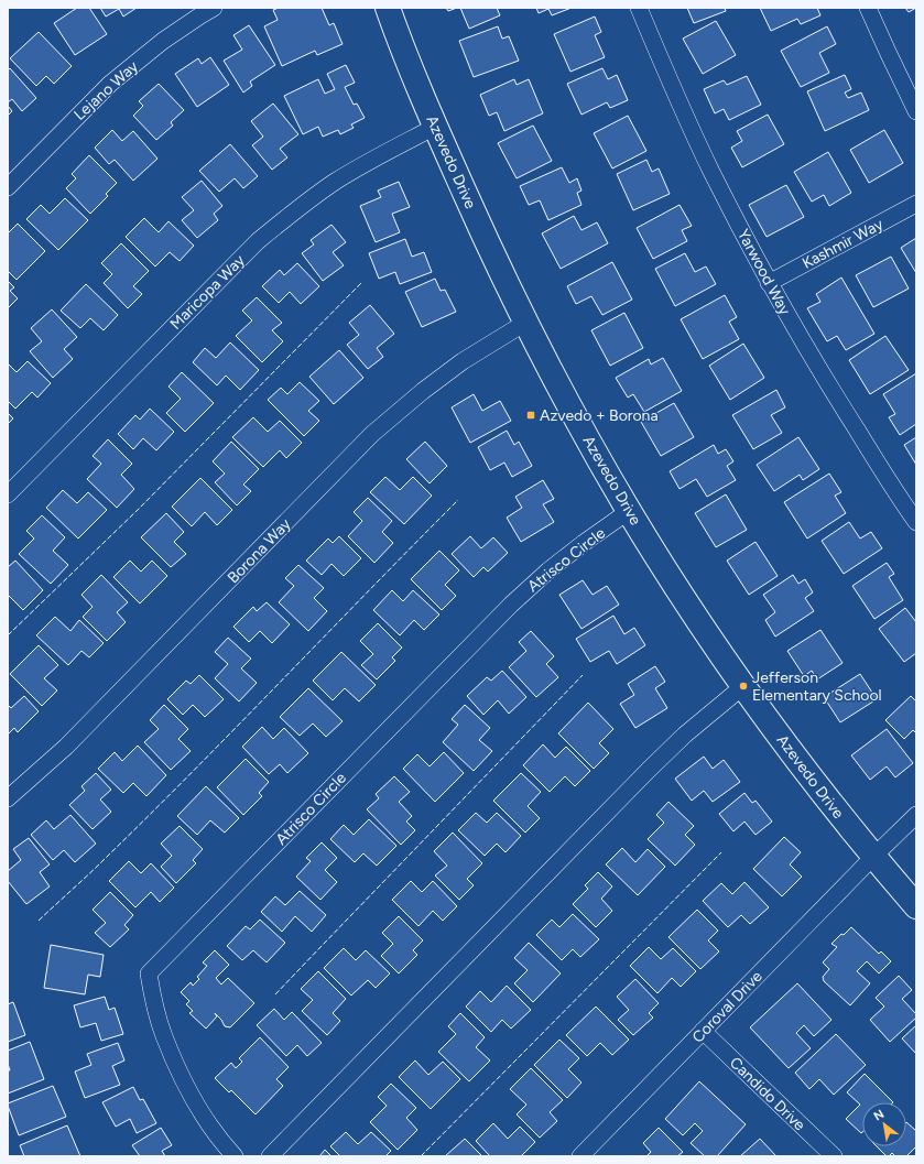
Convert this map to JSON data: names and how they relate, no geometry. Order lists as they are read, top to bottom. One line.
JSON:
{"streets":{"street":["Lejano Way","Azevedo Drive","Kashmir Way","Yarwood Way","Maricopa Way","Borona Way","Atrisco Circle","Coroval Drive","Candido Drive"]},"crossings":[["Azevedo Drive","Maricopa Way"],["Azevedo Drive","Borona Way"],["Azevedo Drive","Atrisco Circle"],["Azevedo Drive","Coroval Drive"],["Kashmir Way","Yarwood Way"],["Coroval Drive","Candido Drive"]],"places":{"transit":["Azvedo + Borona"],"other":["Jefferson Elementary School"]},"north":"top left"}
